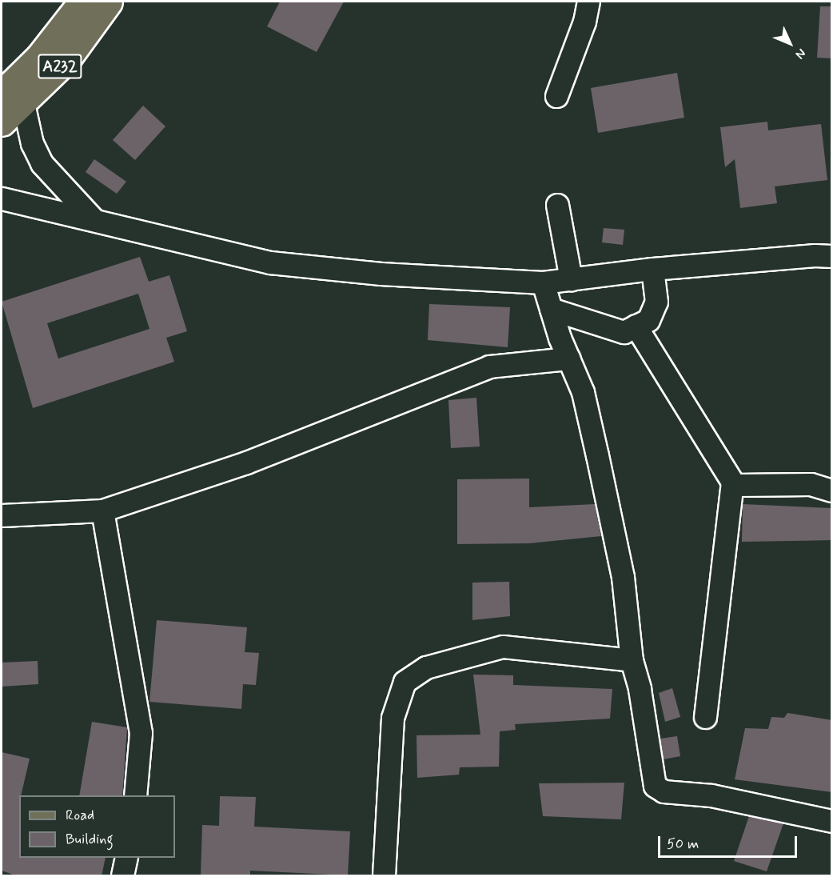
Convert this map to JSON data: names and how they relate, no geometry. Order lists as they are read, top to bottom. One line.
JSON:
{"streets":{"main road":["A232"]},"legend":["Road","Building"],"scale_bar":"50 m","north":"bottom right"}
